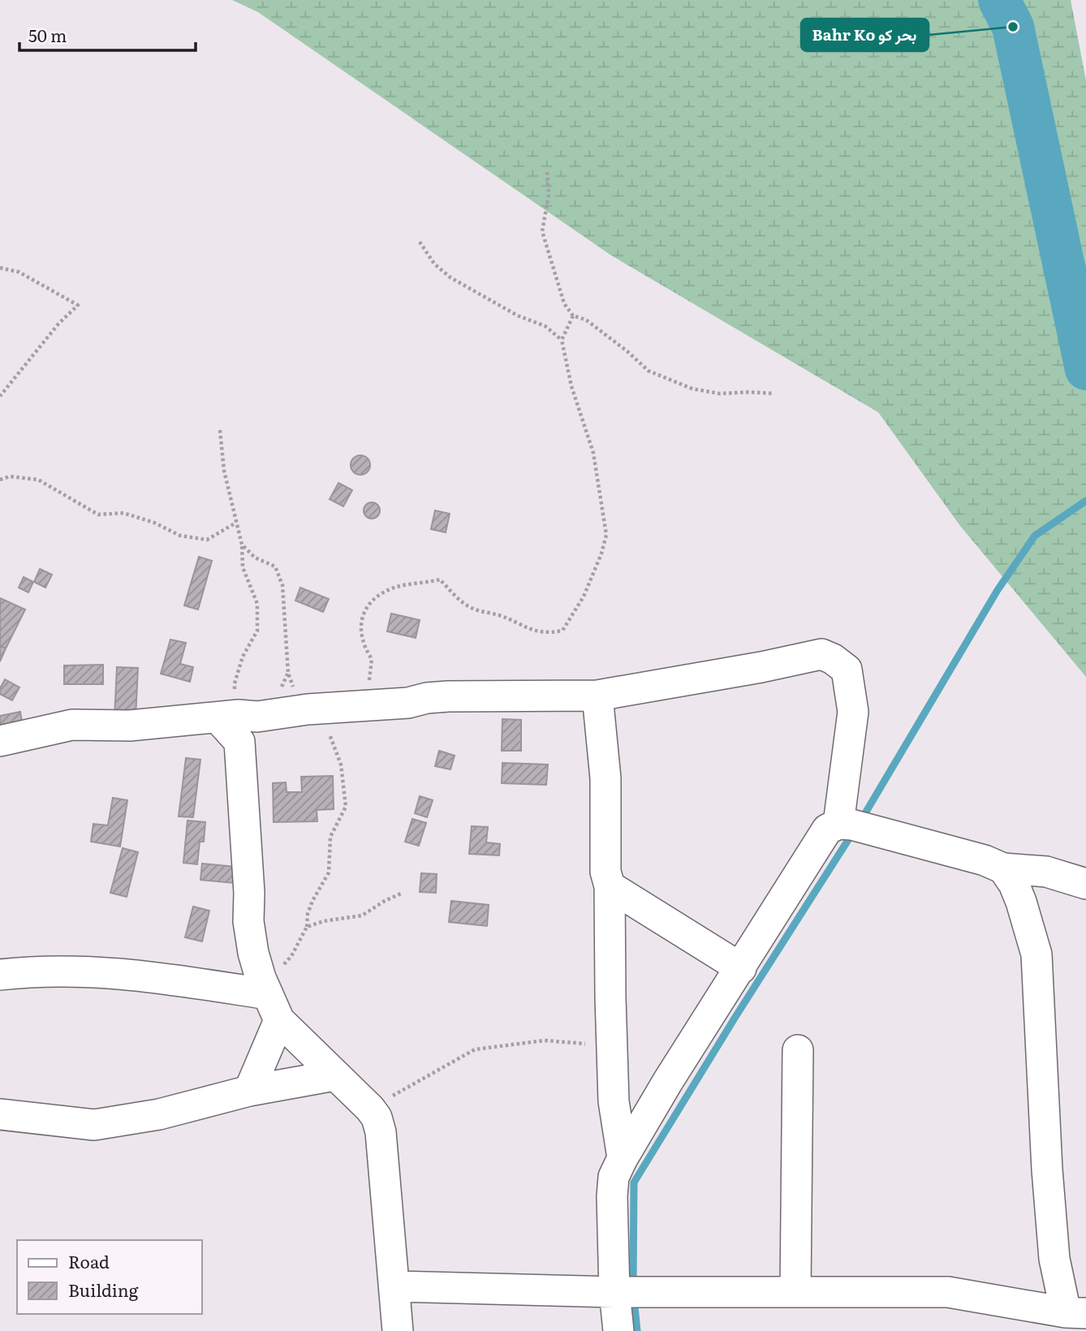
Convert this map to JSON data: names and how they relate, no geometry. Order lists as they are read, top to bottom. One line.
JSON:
{"places":["Bahr Ko بحر كو"],"legend":["Road","Building"],"scale_bar":"50 m"}
